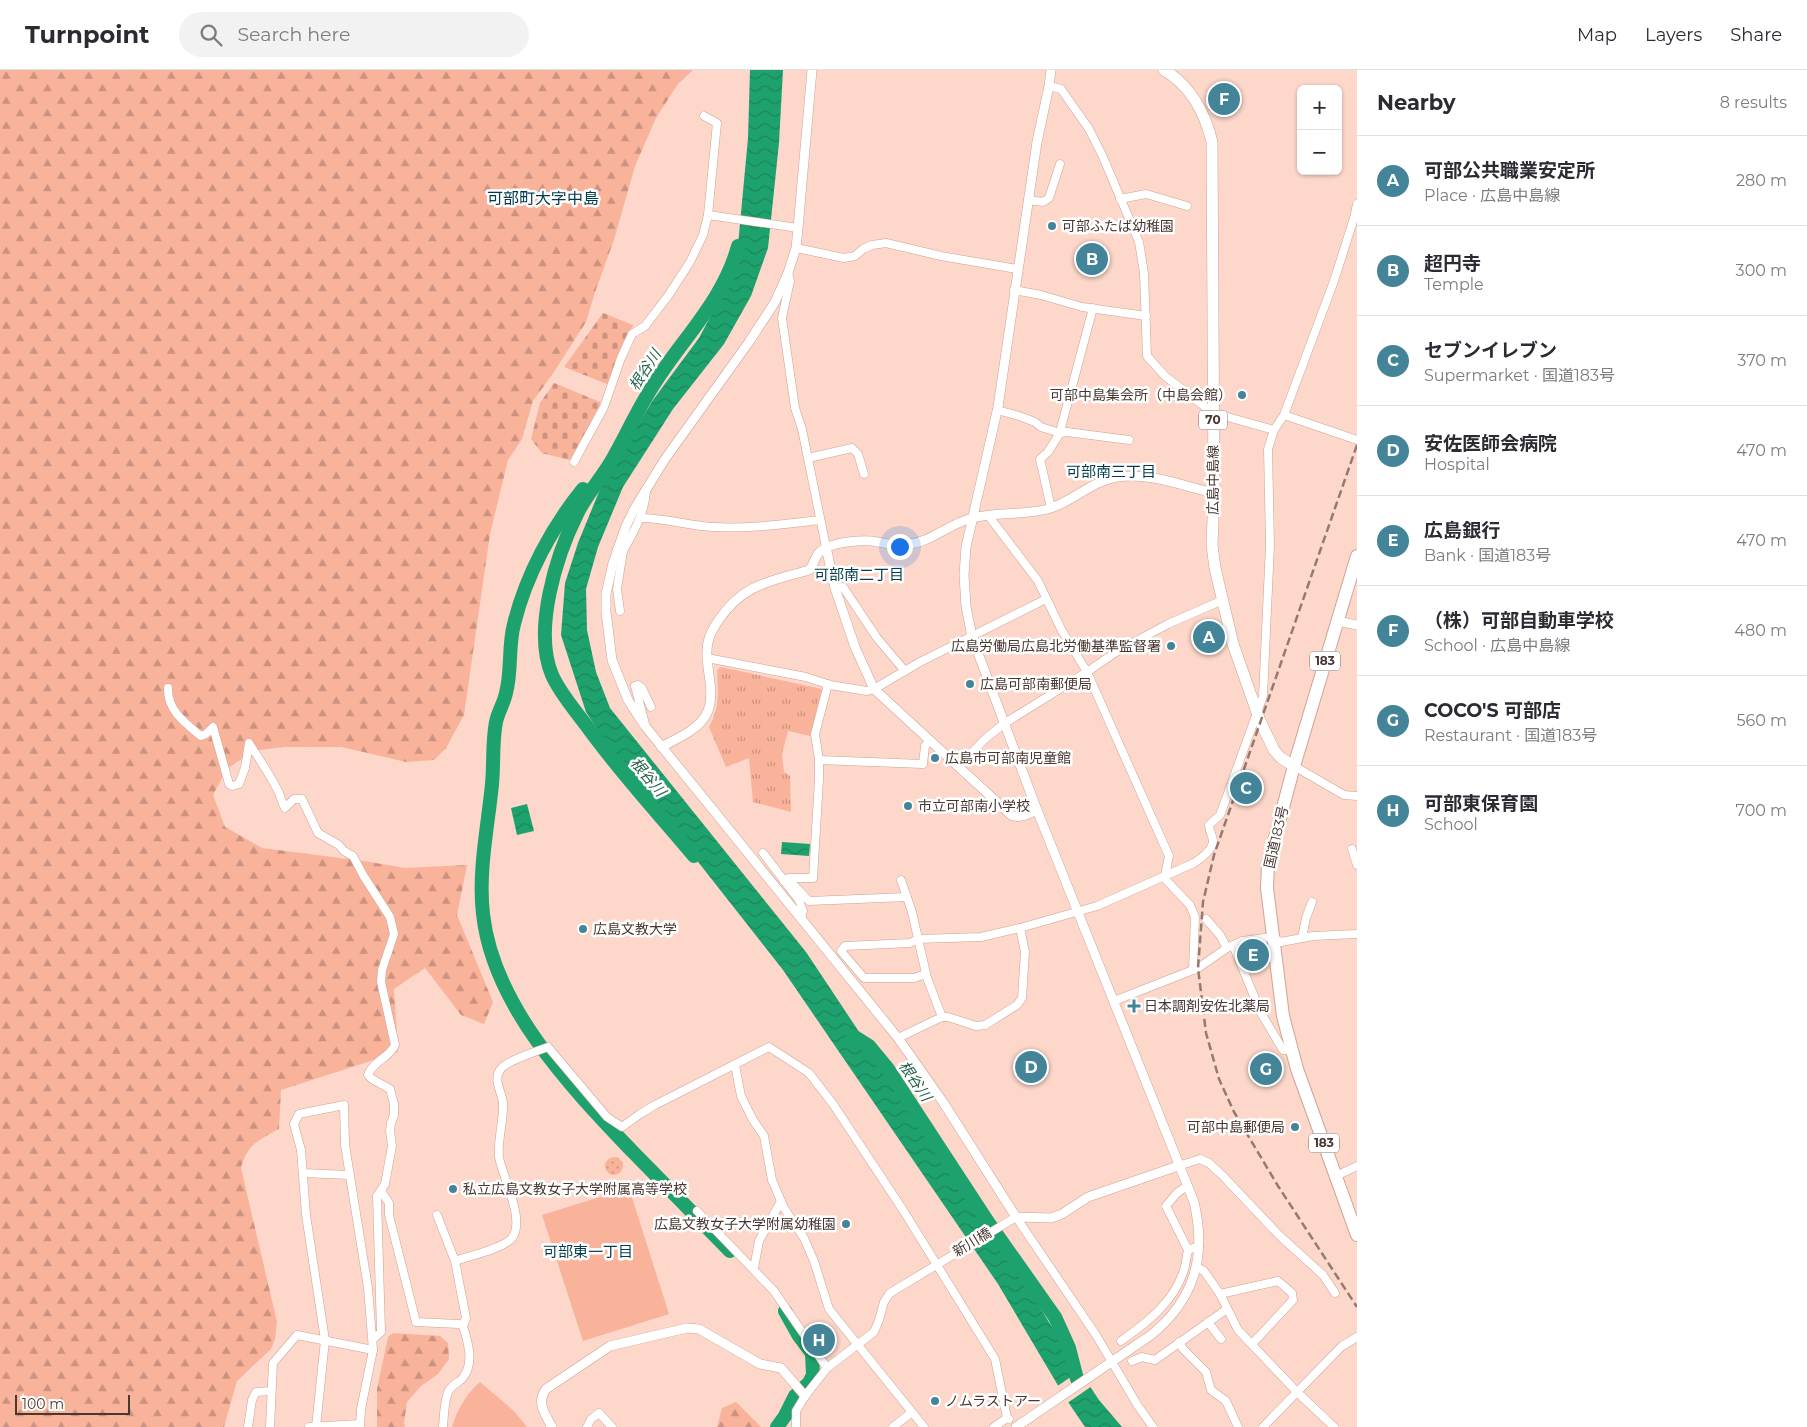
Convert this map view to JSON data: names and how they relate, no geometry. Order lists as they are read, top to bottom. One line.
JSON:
{"streets":{"highway":["183","国道183号"],"main road":["70","広島中島線"],"street":["新川橋"]},"crossings":[["広島中島線","国道183号"]],"districts":["可部町大字中島","可部南三丁目","可部南二丁目","可部東一丁目"],"water":["根谷川"],"places":{"other":["可部ふたば幼稚園","可部中島集会所（中島会館）","広島労働局広島北労働基準監督署","広島可部南郵便局","広島市可部南児童館","市立可部南小学校","広島文教大学","可部中島郵便局","私立広島文教女子大学附属高等学校","広島文教女子大学附属幼稚園","ノムラストアー"],"health":["日本調剤安佐北薬局"]},"scale_bar":"100 m","page":{"header":"Turnpoint","search":"Search here","nav":["Map","Layers","Share"],"heading":["Nearby","8 results"],"pins":["F","B","A","C","E","D","G","H"],"map_buttons":["+","−"],"list":[{"mark":"A","name":"可部公共職業安定所","note":"Place · 広島中島線","value":"280 m"},{"mark":"B","name":"超円寺","note":"Temple","value":"300 m"},{"mark":"C","name":"セブンイレブン","note":"Supermarket · 国道183号","value":"370 m"},{"mark":"D","name":"安佐医師会病院","note":"Hospital","value":"470 m"},{"mark":"E","name":"広島銀行","note":"Bank · 国道183号","value":"470 m"},{"mark":"F","name":"（株）可部自動車学校","note":"School · 広島中島線","value":"480 m"},{"mark":"G","name":"COCO'S 可部店","note":"Restaurant · 国道183号","value":"560 m"},{"mark":"H","name":"可部東保育園","note":"School","value":"700 m"}],"scale":"100 m"}}
